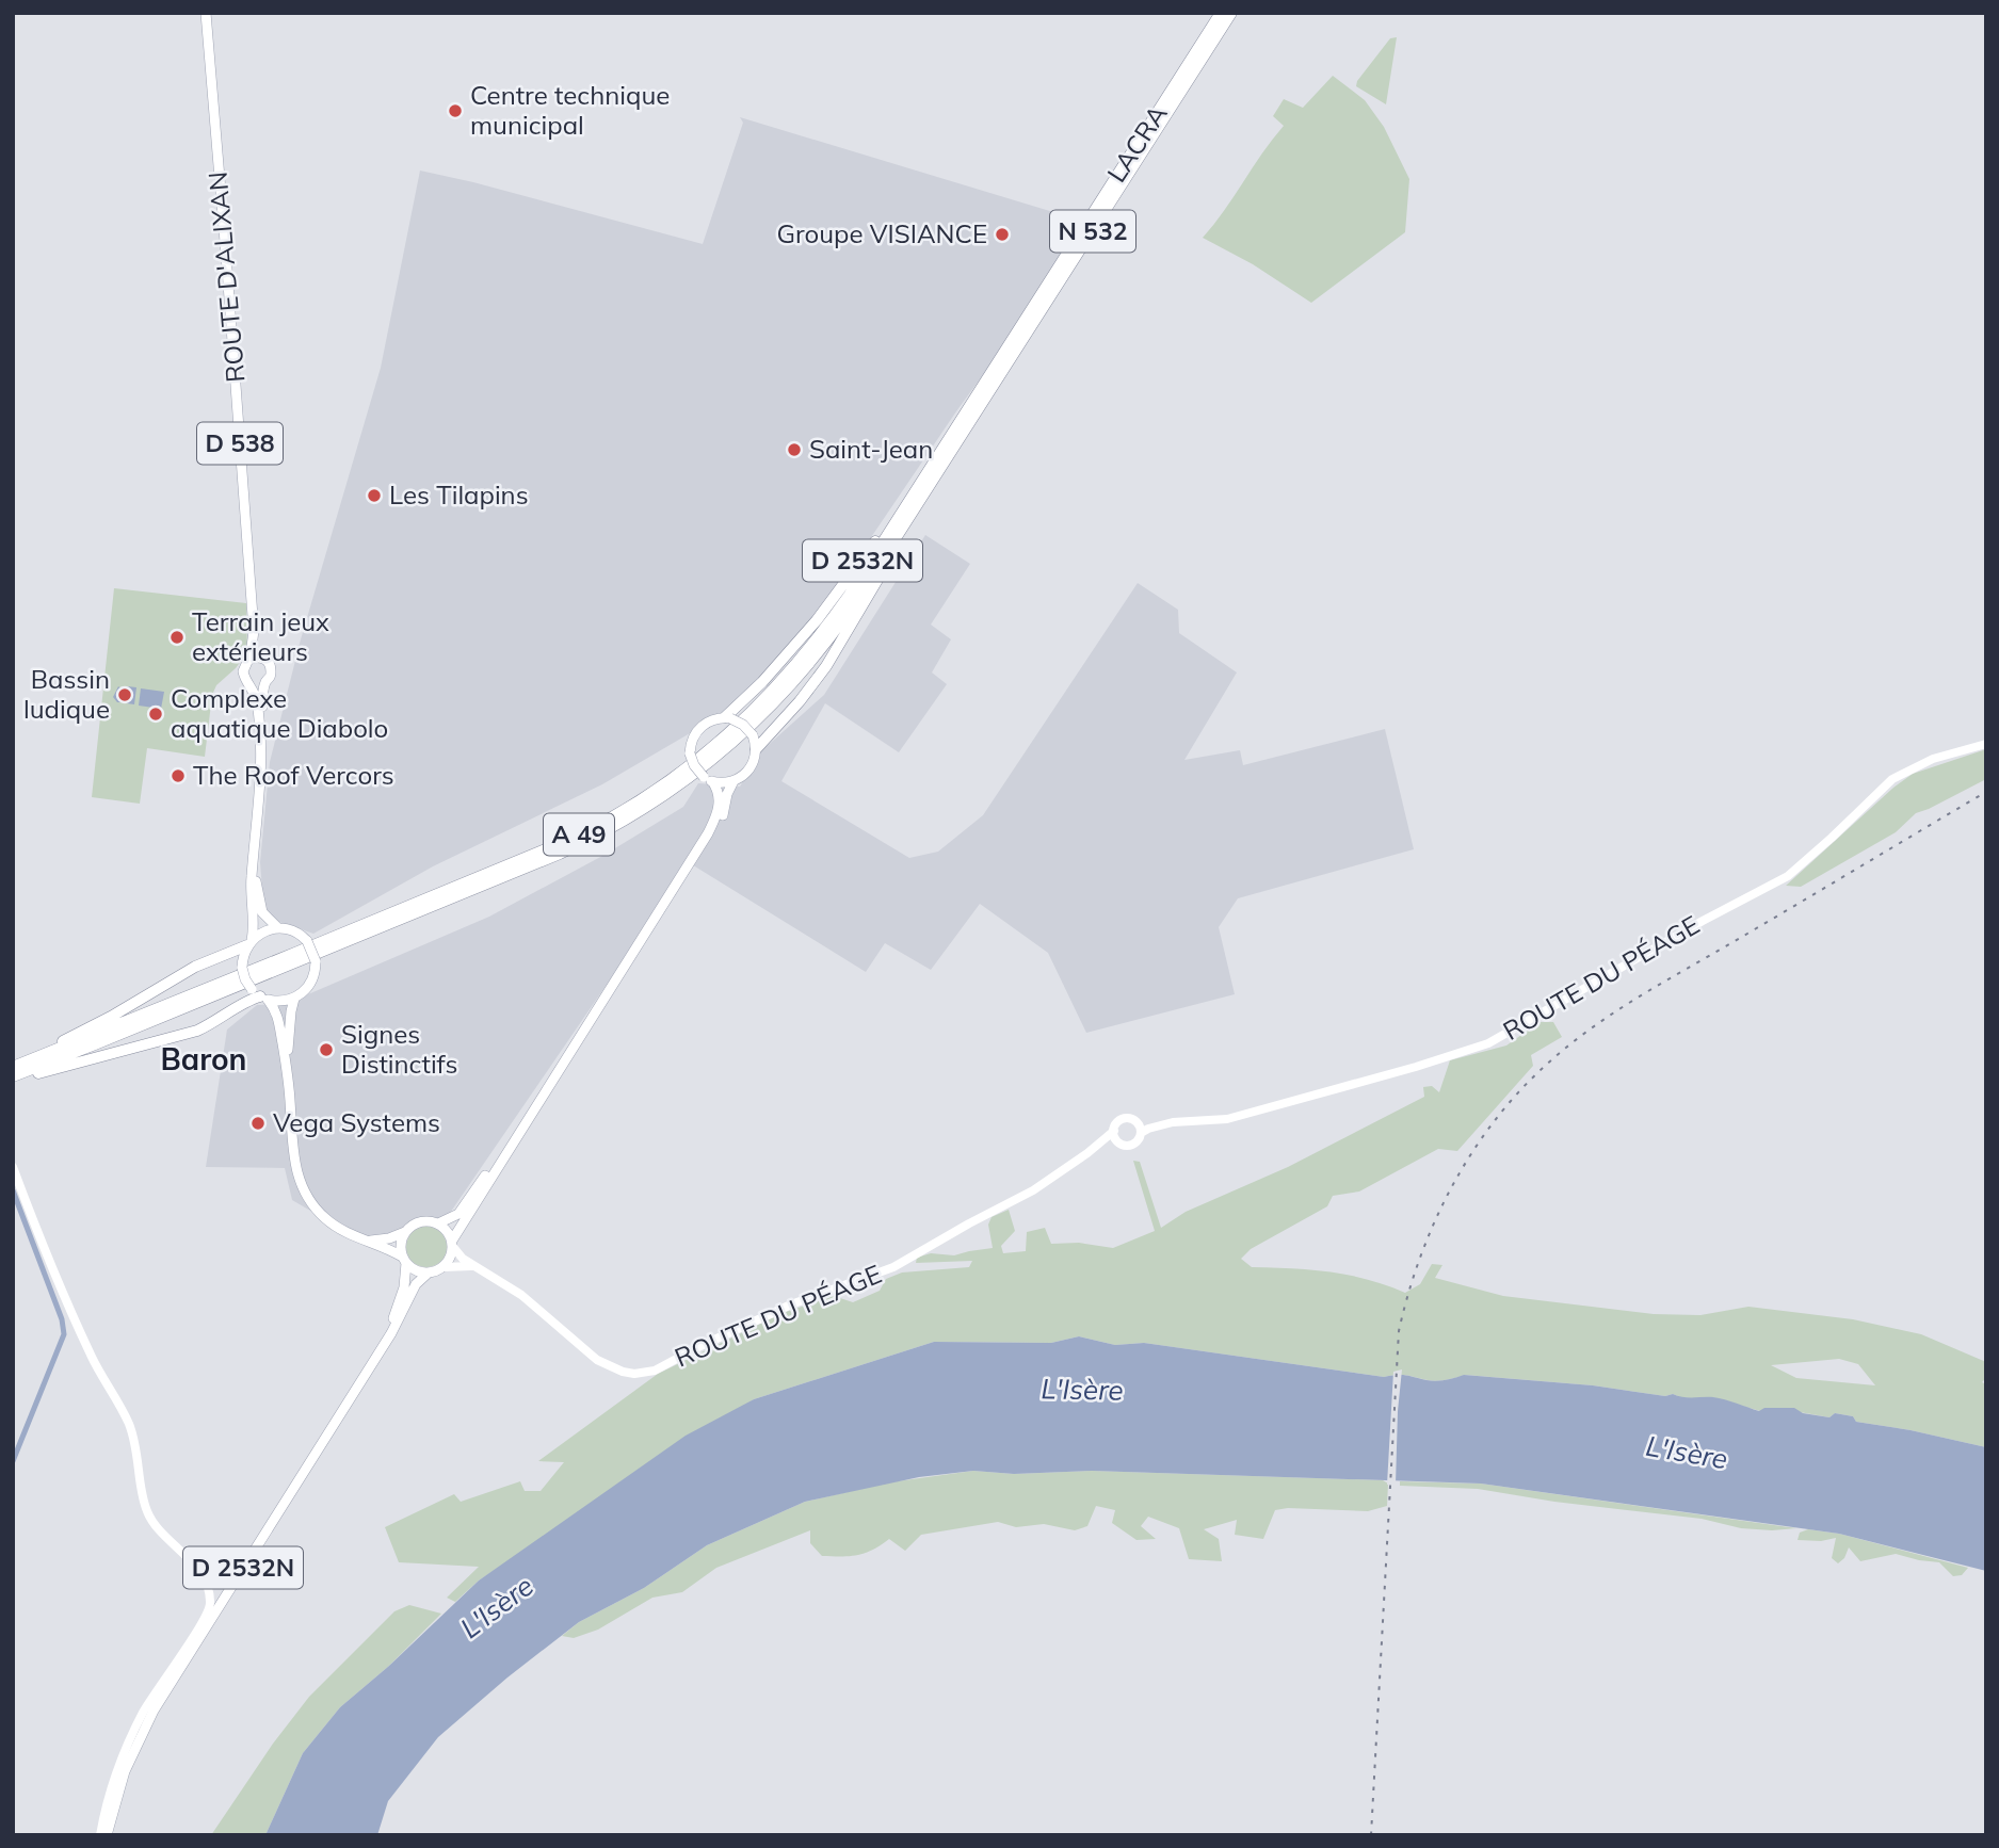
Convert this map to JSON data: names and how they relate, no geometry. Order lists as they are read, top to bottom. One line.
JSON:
{"streets":{"highway":["LACRA","N 532","D 2532N","A 49"],"main road":["ROUTE D'ALIXAN","D 538"],"street":["ROUTE DU PÉAGE"]},"crossings":[["LACRA","D 2532N"],["LACRA","A 49"],["N 532","D 2532N"],["N 532","A 49"],["D 2532N","A 49"],["D 2532N","ROUTE DU PÉAGE"]],"districts":["Baron"],"water":["L'Isère"],"places":["Centre technique municipal","Groupe VISIANCE","Saint-Jean","Les Tilapins","Terrain jeux extérieurs","Bassin ludique","Complexe aquatique Diabolo","The Roof Vercors","Signes Distinctifs","Vega Systems"]}
